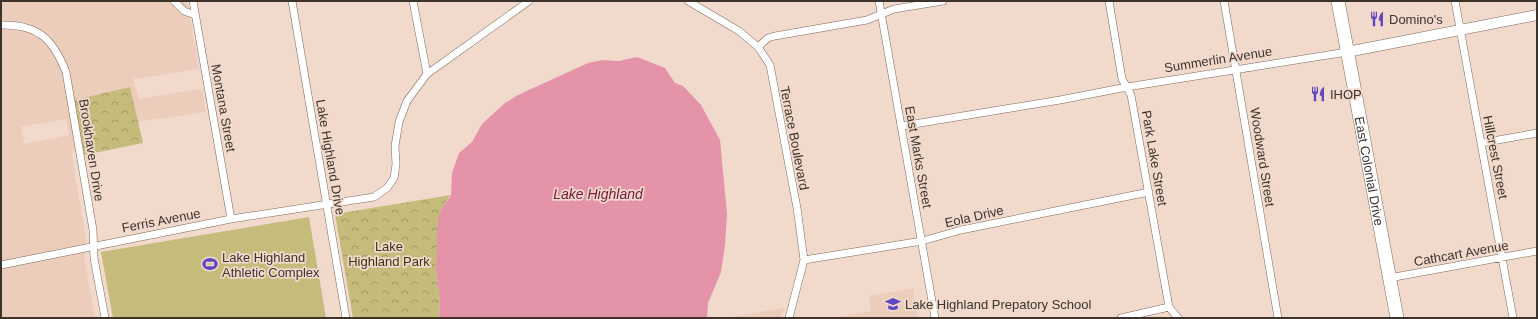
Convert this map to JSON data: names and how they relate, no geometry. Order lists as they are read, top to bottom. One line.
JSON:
{"streets":{"highway":["East Colonial Drive"],"street":["Summerlin Avenue","Montana Street","Terrace Boulevard","Brookhaven Drive","Lake Highland Drive","East Marks Street","Woodward Street","Hillcrest Street","Park Lake Street","Eola Drive","Ferris Avenue","Cathcart Avenue"]},"crossings":[["Summerlin Avenue","East Marks Street"],["Summerlin Avenue","Woodward Street"],["Summerlin Avenue","Hillcrest Street"],["Summerlin Avenue","Park Lake Street"],["Summerlin Avenue","East Colonial Drive"],["Montana Street","Ferris Avenue"],["Terrace Boulevard","Eola Drive"],["Brookhaven Drive","Ferris Avenue"],["Lake Highland Drive","Ferris Avenue"],["East Marks Street","Eola Drive"],["Hillcrest Street","Cathcart Avenue"],["Park Lake Street","Eola Drive"],["East Colonial Drive","Cathcart Avenue"]],"water":["Lake Highland"],"parks":["Lake Highland Park"],"places":{"restaurant":["Domino's","IHOP"],"sports":["Lake Highland Athletic Complex"],"school or university":["Lake Highland Prepatory School"]}}
